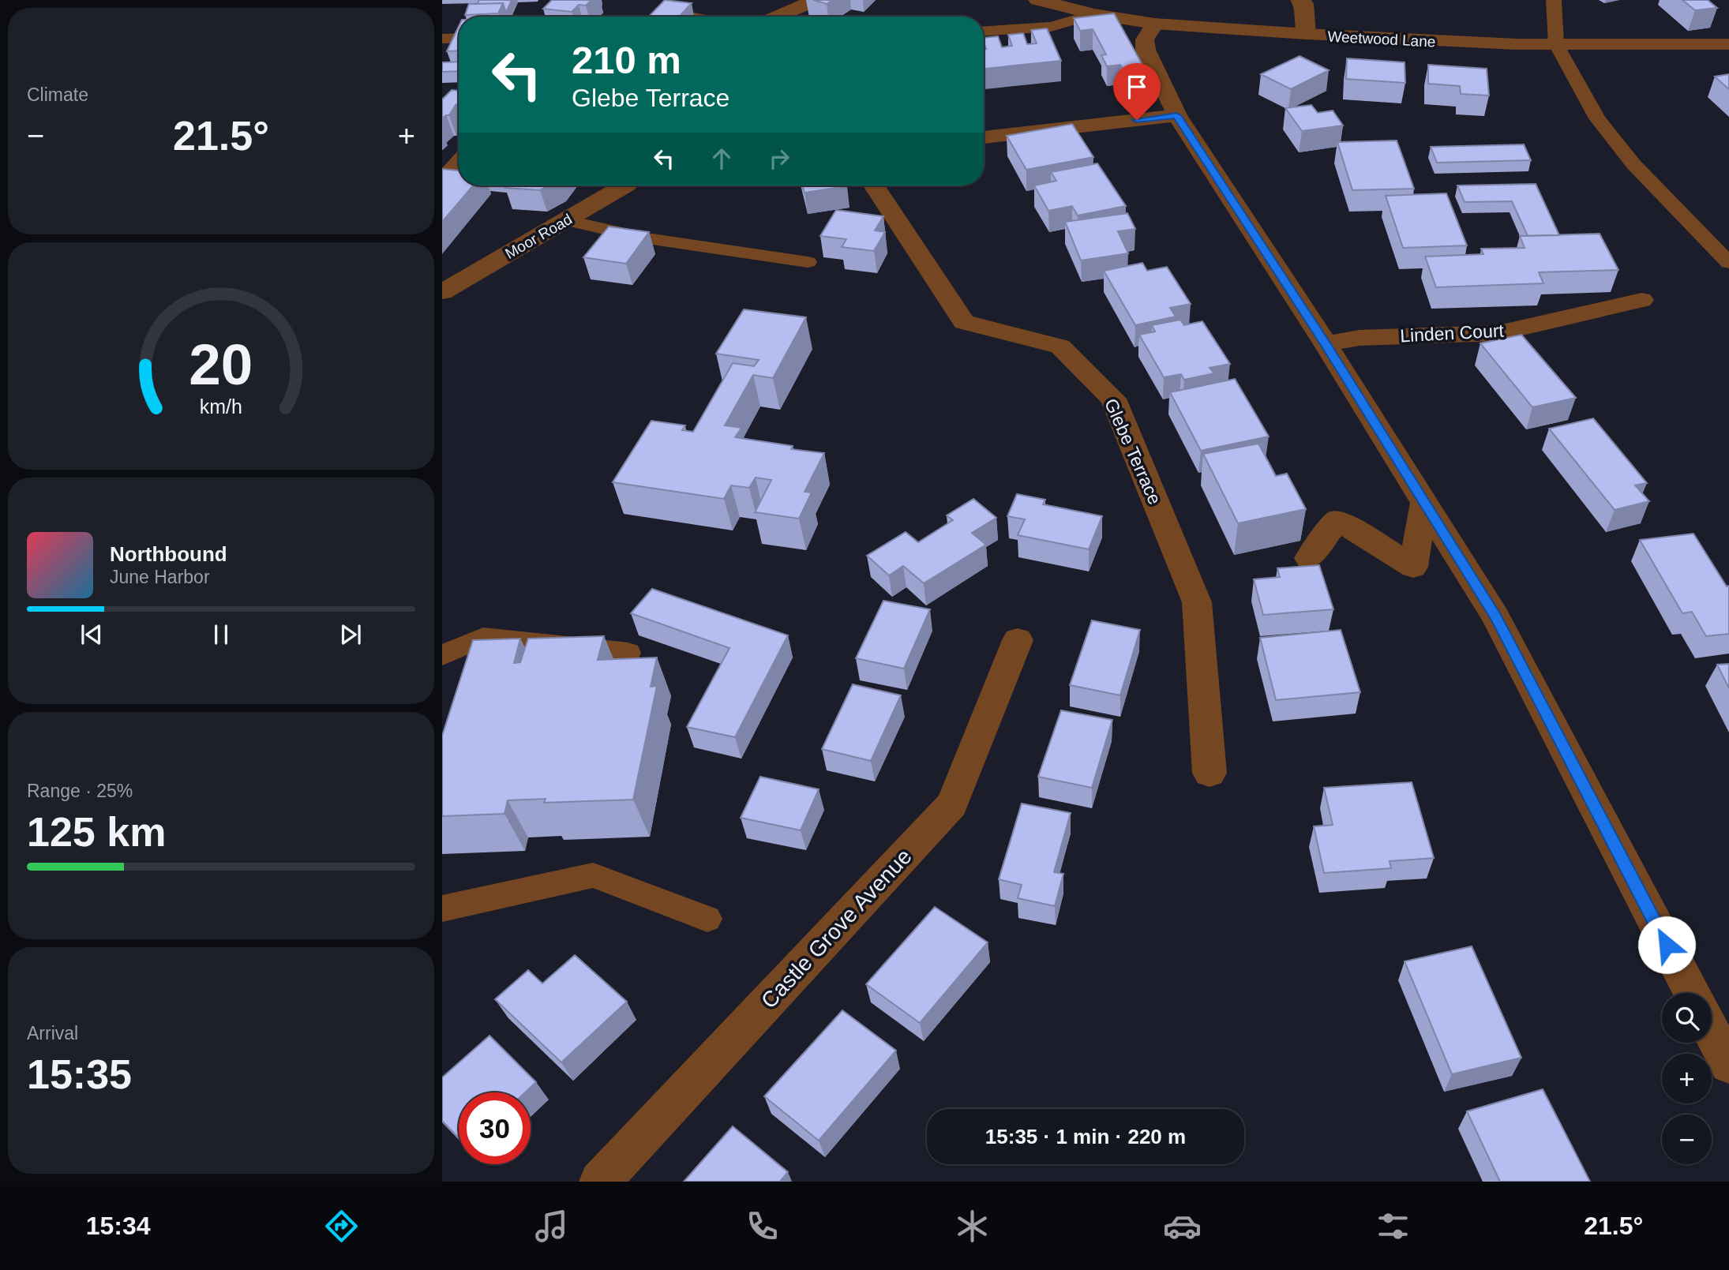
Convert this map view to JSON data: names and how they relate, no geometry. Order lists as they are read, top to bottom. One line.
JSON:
{"streets":{"street":["Weetwood Lane","Moor Road","Linden Court","Glebe Terrace","Castle Grove Avenue"]},"page":{"tile":["Climate",["Range · 25%","125 km"],["Arrival","15:35"]],"turn":["210 m","Glebe Terrace"],"heat":["−","21.5°","+"],"song":["Northbound","June Harbor"],"map_buttons":["+","−"],"limit":"30","trip":"15:35 · 1 min · 220 m","tabs":["15:34","21.5°"],"gauge":["20","km/h"]}}
